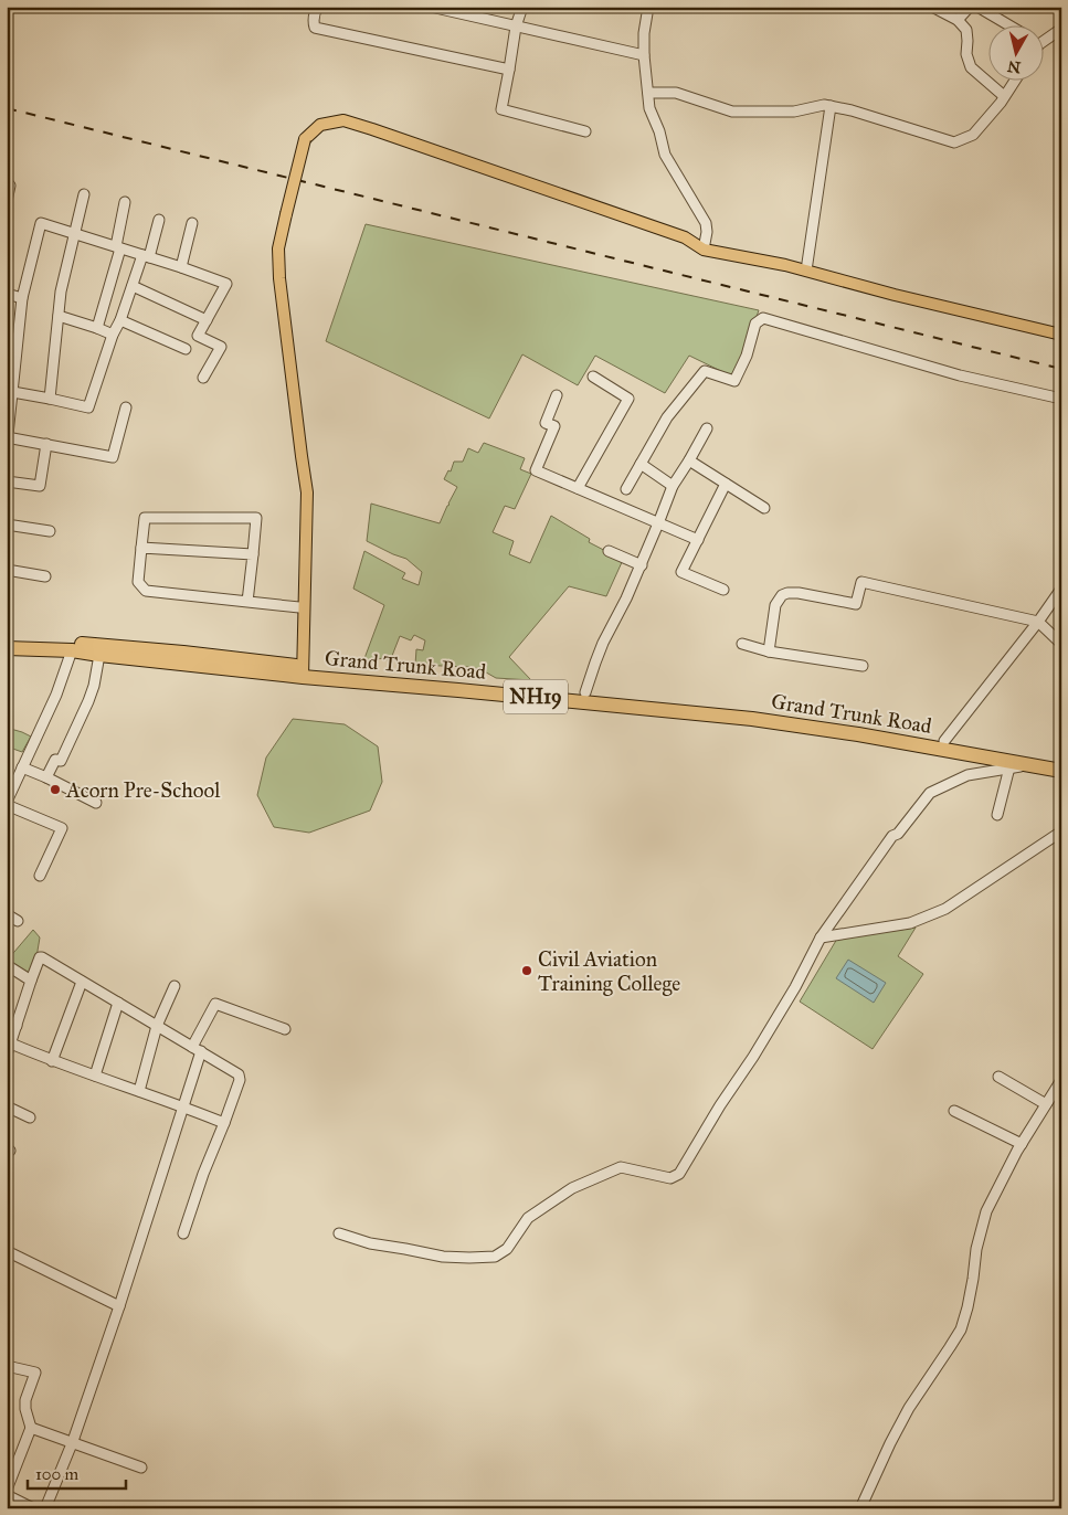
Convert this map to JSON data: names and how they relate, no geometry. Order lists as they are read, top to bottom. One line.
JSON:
{"streets":{"highway":["Grand Trunk Road","NH19"]},"places":["Acorn Pre-School","Civil Aviation Training College"],"scale_bar":"100 m","north":"bottom"}
